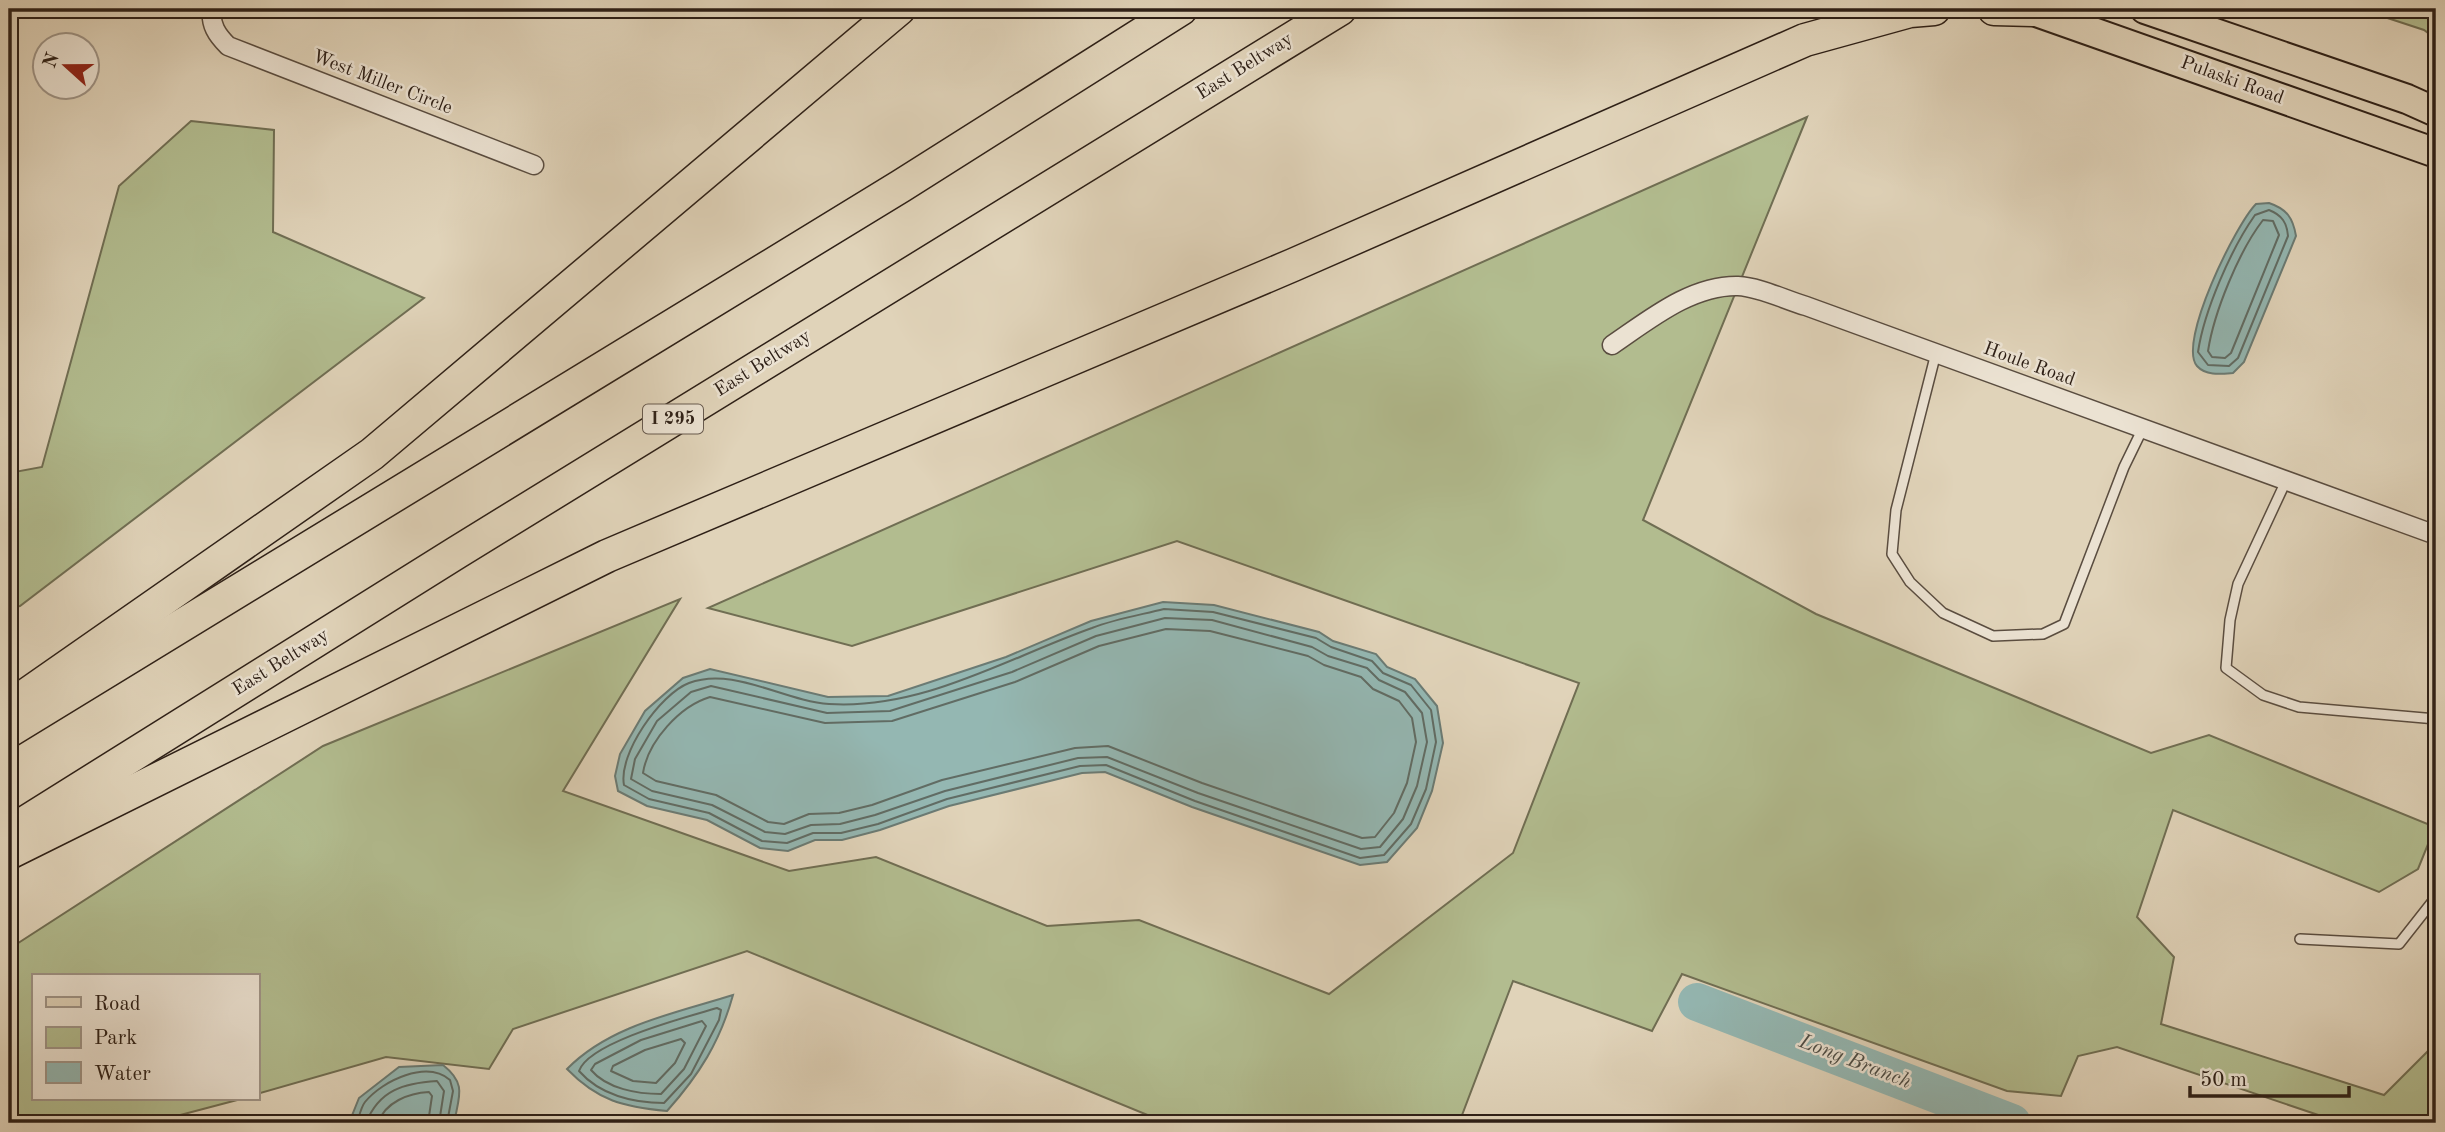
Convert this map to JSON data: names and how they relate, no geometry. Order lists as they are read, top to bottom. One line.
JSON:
{"streets":{"highway":["East Beltway","I 295"],"main road":["Pulaski Road"],"street":["West Miller Circle","Houle Road"]},"water":["Long Branch"],"legend":["Road","Park","Water"],"scale_bar":"50 m","north":"left"}
